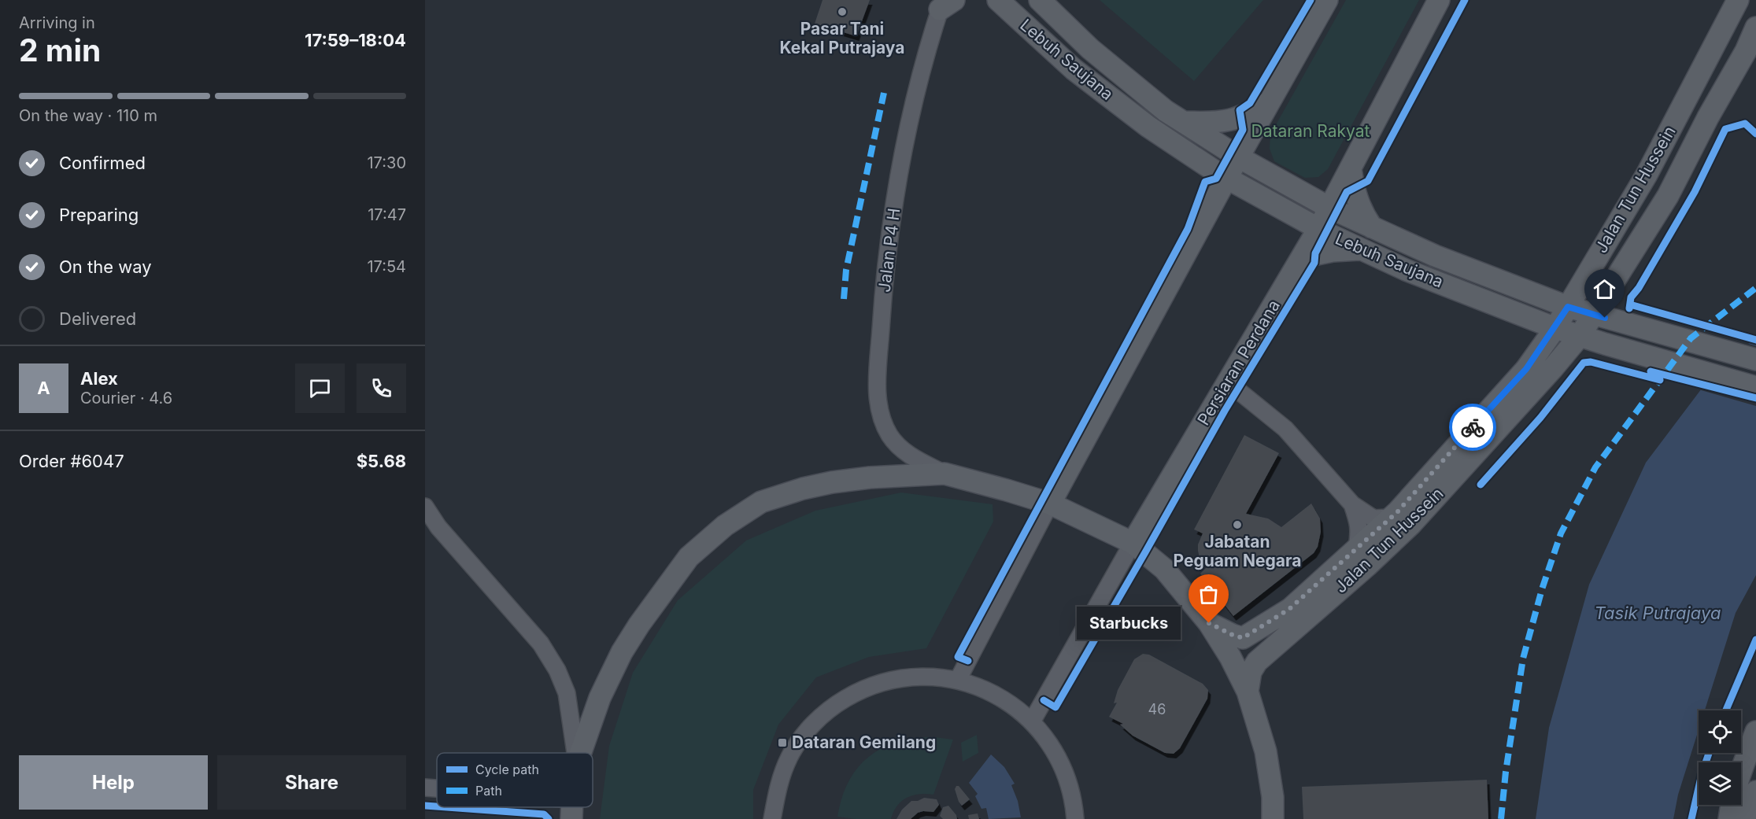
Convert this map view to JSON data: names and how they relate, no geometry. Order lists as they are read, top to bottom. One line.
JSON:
{"streets":{"main road":["Lebuh Saujana","Jalan Tun Hussein","Persiaran Perdana"],"street":["Jalan P4 H"]},"crossings":[["Lebuh Saujana","Jalan Tun Hussein"],["Lebuh Saujana","Persiaran Perdana"]],"water":["Tasik Putrajaya"],"parks":["Dataran Rakyat"],"places":{"other":["Pasar Tani Kekal Putrajaya","Jabatan Peguam Negara","Starbucks"],"transit":["Dataran Gemilang"]},"house_numbers":["46"],"legend":["Cycle path","Path"],"page":{"heading":["2 min","Arriving in","17:59–18:04"],"panel":["Alex","Courier · 4.6","Order #6047","$5.68"],"bar":"On the way · 110 m","list":[["Confirmed","17:30"],["Preparing","17:47"],["On the way","17:54"],"Delivered"],"round":"A","bubble":"Starbucks","buttons":["Help","Share"]}}
